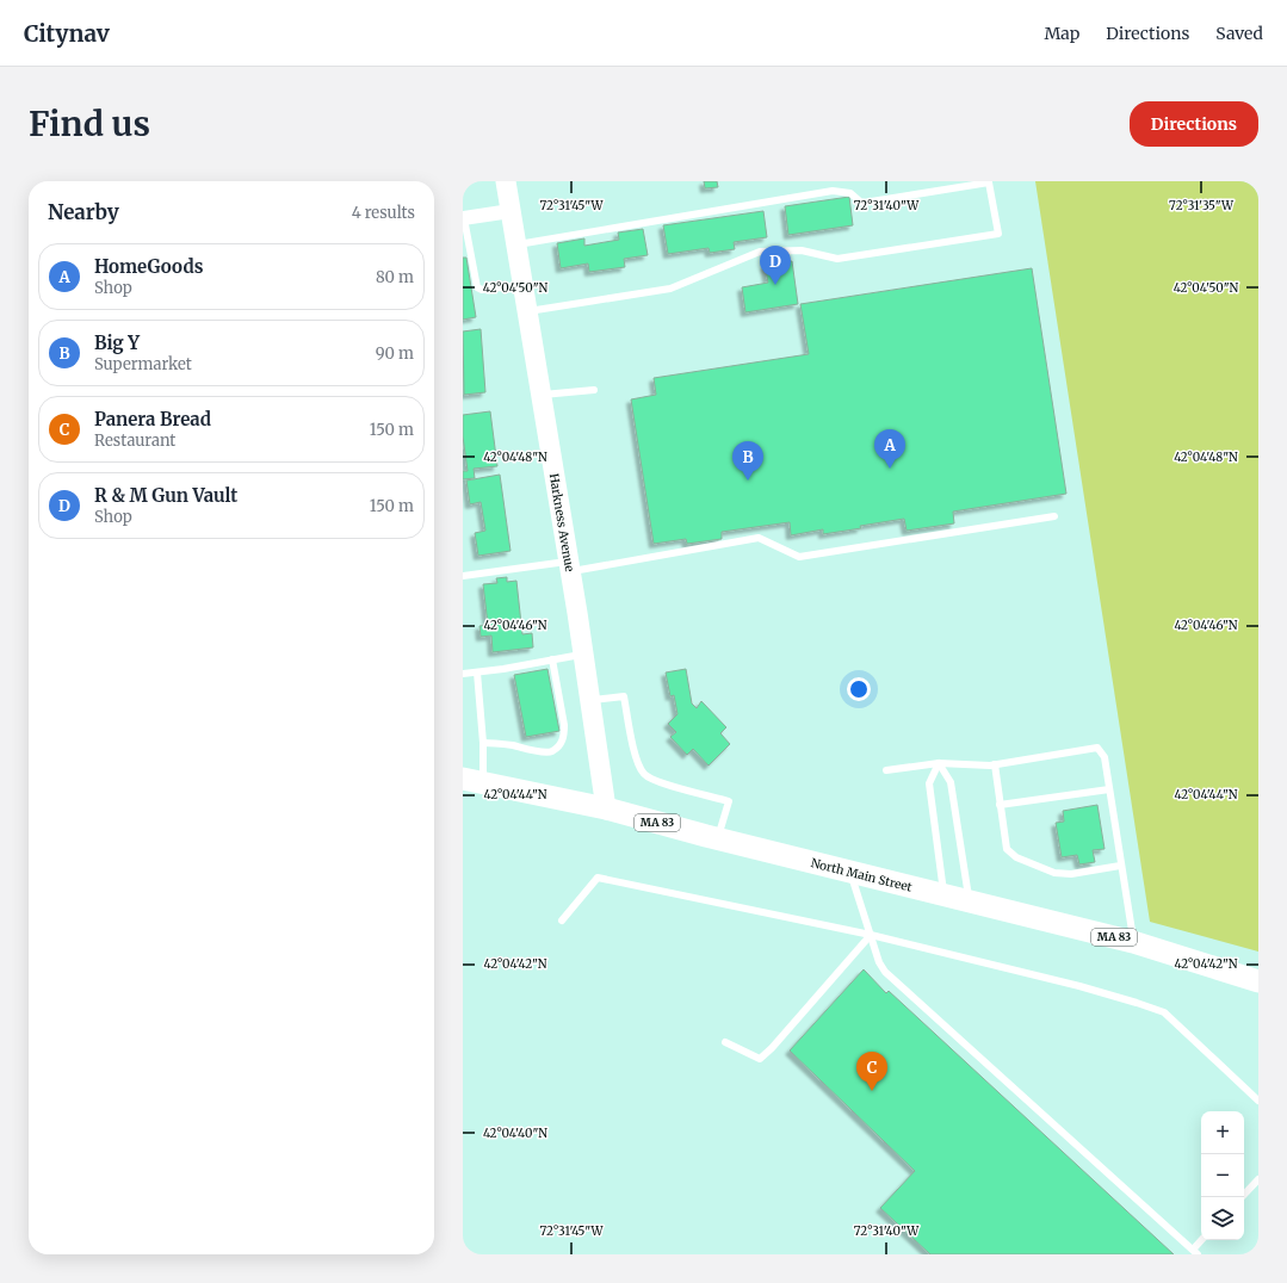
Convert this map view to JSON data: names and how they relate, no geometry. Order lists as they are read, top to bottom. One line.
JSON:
{"streets":{"main road":["Harkness Avenue","MA 83","North Main Street"]},"crossings":[["Harkness Avenue","North Main Street"]],"page":{"header":"Citynav","nav":["Map","Directions","Saved"],"buttons":"Directions","title":"Find us","heading":["Nearby","4 results"],"list":[{"mark":"A","name":"HomeGoods","note":"Shop","value":"80 m"},{"mark":"B","name":"Big Y","note":"Supermarket","value":"90 m"},{"mark":"C","name":"Panera Bread","note":"Restaurant","value":"150 m"},{"mark":"D","name":"R & M Gun Vault","note":"Shop","value":"150 m"}],"pins":["D","A","B","C"],"map_buttons":["+","−"]},"coordinates":["72°31'45\"W","72°31'40\"W","72°31'35\"W","42°04'50\"N","42°04'48\"N","42°04'46\"N","42°04'44\"N","42°04'42\"N","42°04'40\"N"]}
